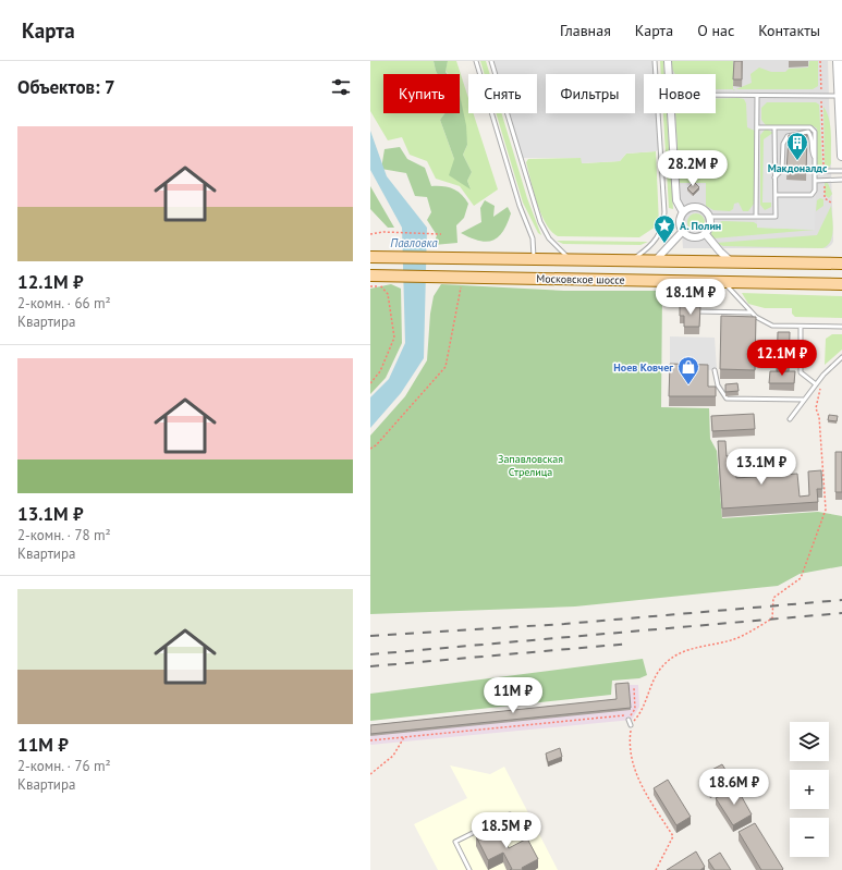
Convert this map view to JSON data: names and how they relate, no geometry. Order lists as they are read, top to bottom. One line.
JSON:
{"streets":{"main road":["Московское шоссе"]},"water":["Павловка"],"parks":["Запавловская Стрелица"],"places":{"building":["Макдоналдс"],"place":["А. Полин"],"shop":["Ноев Ковчег"]},"page":{"header":"Карта","nav":["Главная","Карта","О нас","Контакты"],"heading":"Объектов: 7","chip":["Купить","Снять","Фильтры","Новое"],"list":[{"name":"12.1M ₽","note":"2-комн. · 66 m² · Квартира"},{"name":"13.1M ₽","note":"2-комн. · 78 m² · Квартира"},{"name":"11M ₽","note":"2-комн. · 76 m² · Квартира"}],"price":["28.2M ₽","18.1M ₽","12.1M ₽","13.1M ₽","11M ₽","18.6M ₽","18.5M ₽"],"map_buttons":["+","−"]}}
